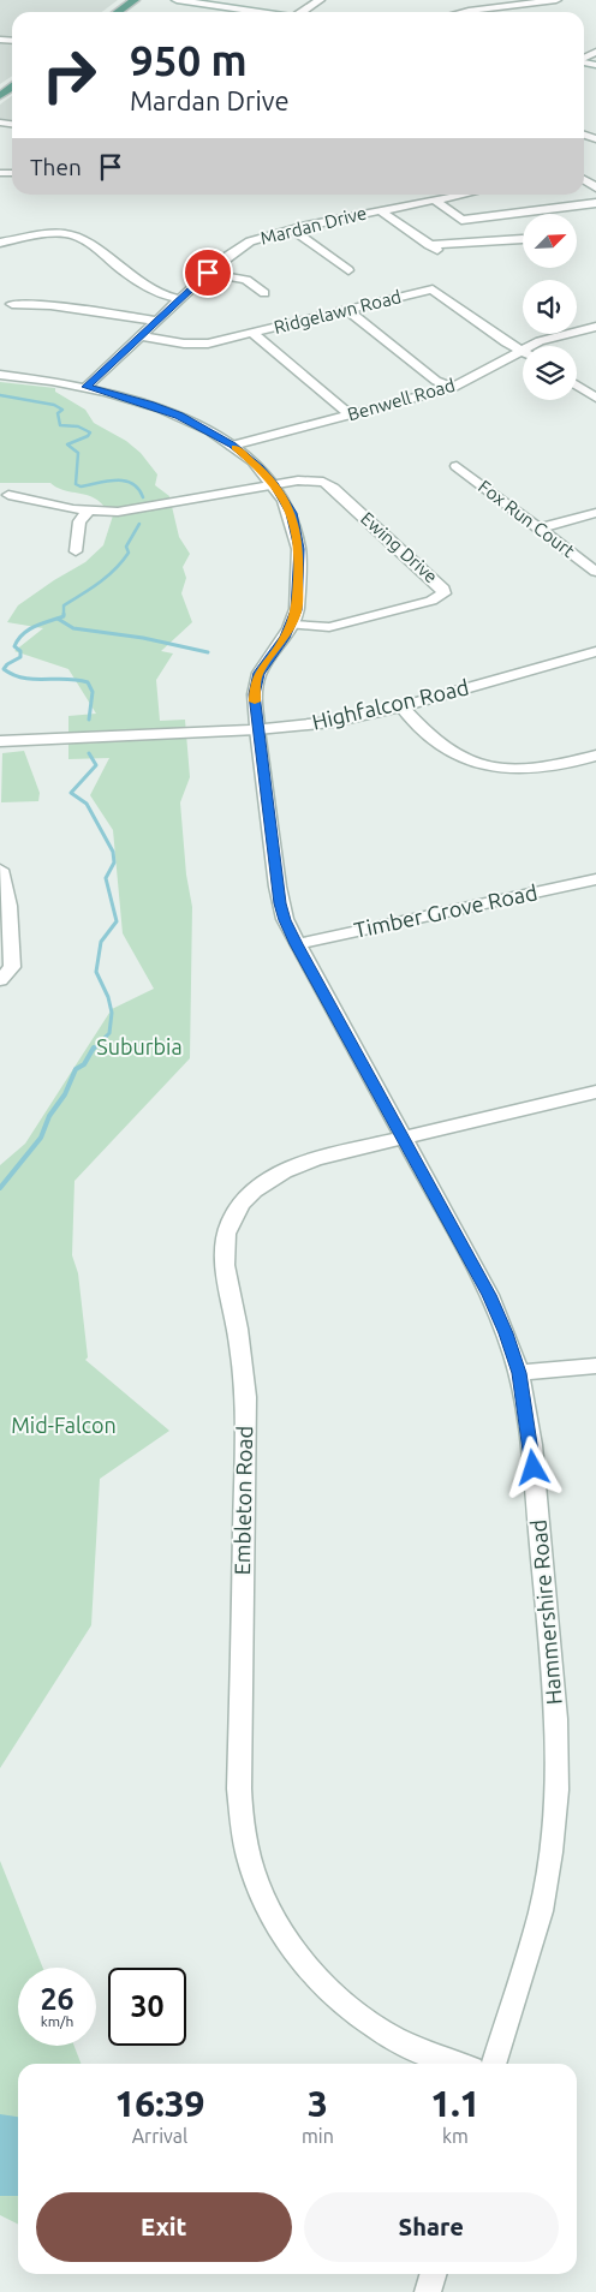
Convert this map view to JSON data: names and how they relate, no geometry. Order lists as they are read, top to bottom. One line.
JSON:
{"streets":{"street":["Mardan Drive","Ridgelawn Road","Benwell Road","Fox Run Court","Ewing Drive","Highfalcon Road","Timber Grove Road","Embleton Road","Hammershire Road"]},"crossings":[["Mardan Drive","Ridgelawn Road"],["Mardan Drive","Hammershire Road"],["Ridgelawn Road","Benwell Road"],["Benwell Road","Hammershire Road"],["Ewing Drive","Hammershire Road"],["Highfalcon Road","Hammershire Road"],["Timber Grove Road","Hammershire Road"],["Embleton Road","Hammershire Road"]],"parks":["Suburbia","Mid-Falcon"],"north":"top right","page":{"turn":["950 m","Mardan Drive"],"then":"Then","speed":"26 km/h","limit":"30","eta":["16:39","Arrival","3","min","1.1","km"],"buttons":["Exit","Share"]}}
